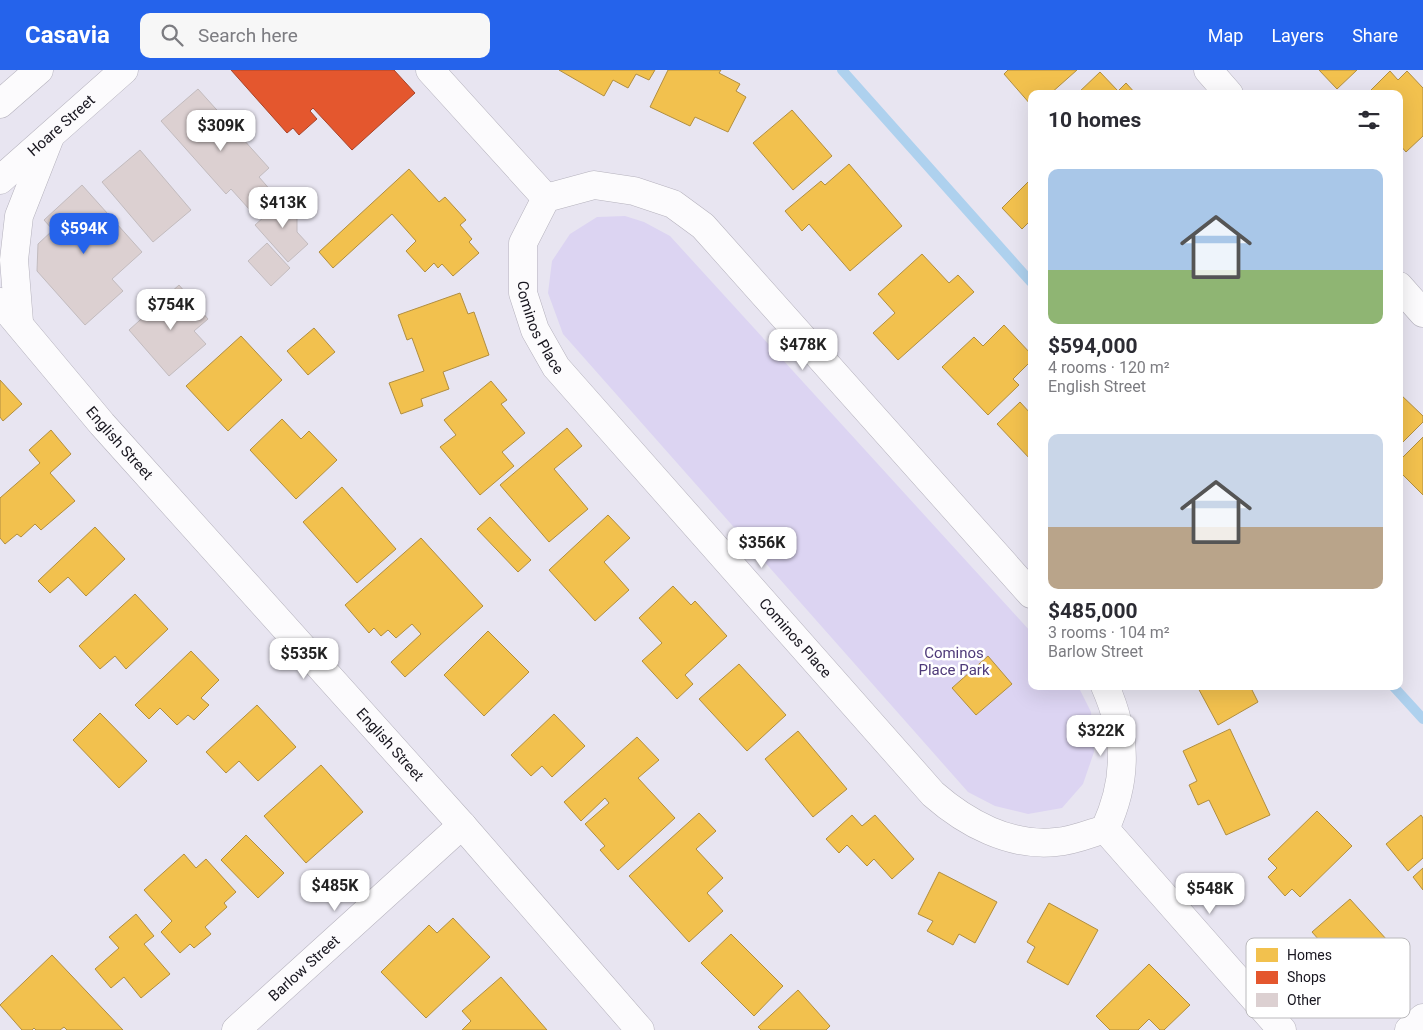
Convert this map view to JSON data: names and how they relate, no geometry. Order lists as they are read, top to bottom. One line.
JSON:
{"streets":{"street":["Hoare Street","Cominos Place","English Street","Barlow Street"]},"crossings":[["English Street","Barlow Street"]],"parks":["Cominos Place Park"],"legend":["Homes","Shops","Other"],"page":{"header":"Casavia","search":"Search here","nav":["Map","Layers","Share"],"heading":"10 homes","price":["$309K","$413K","$594K","$754K","$478K","$356K","$535K","$322K","$485K","$548K"],"list":[{"name":"$594,000","note":"4 rooms · 120 m² · English Street"},{"name":"$485,000","note":"3 rooms · 104 m² · Barlow Street"}]}}
